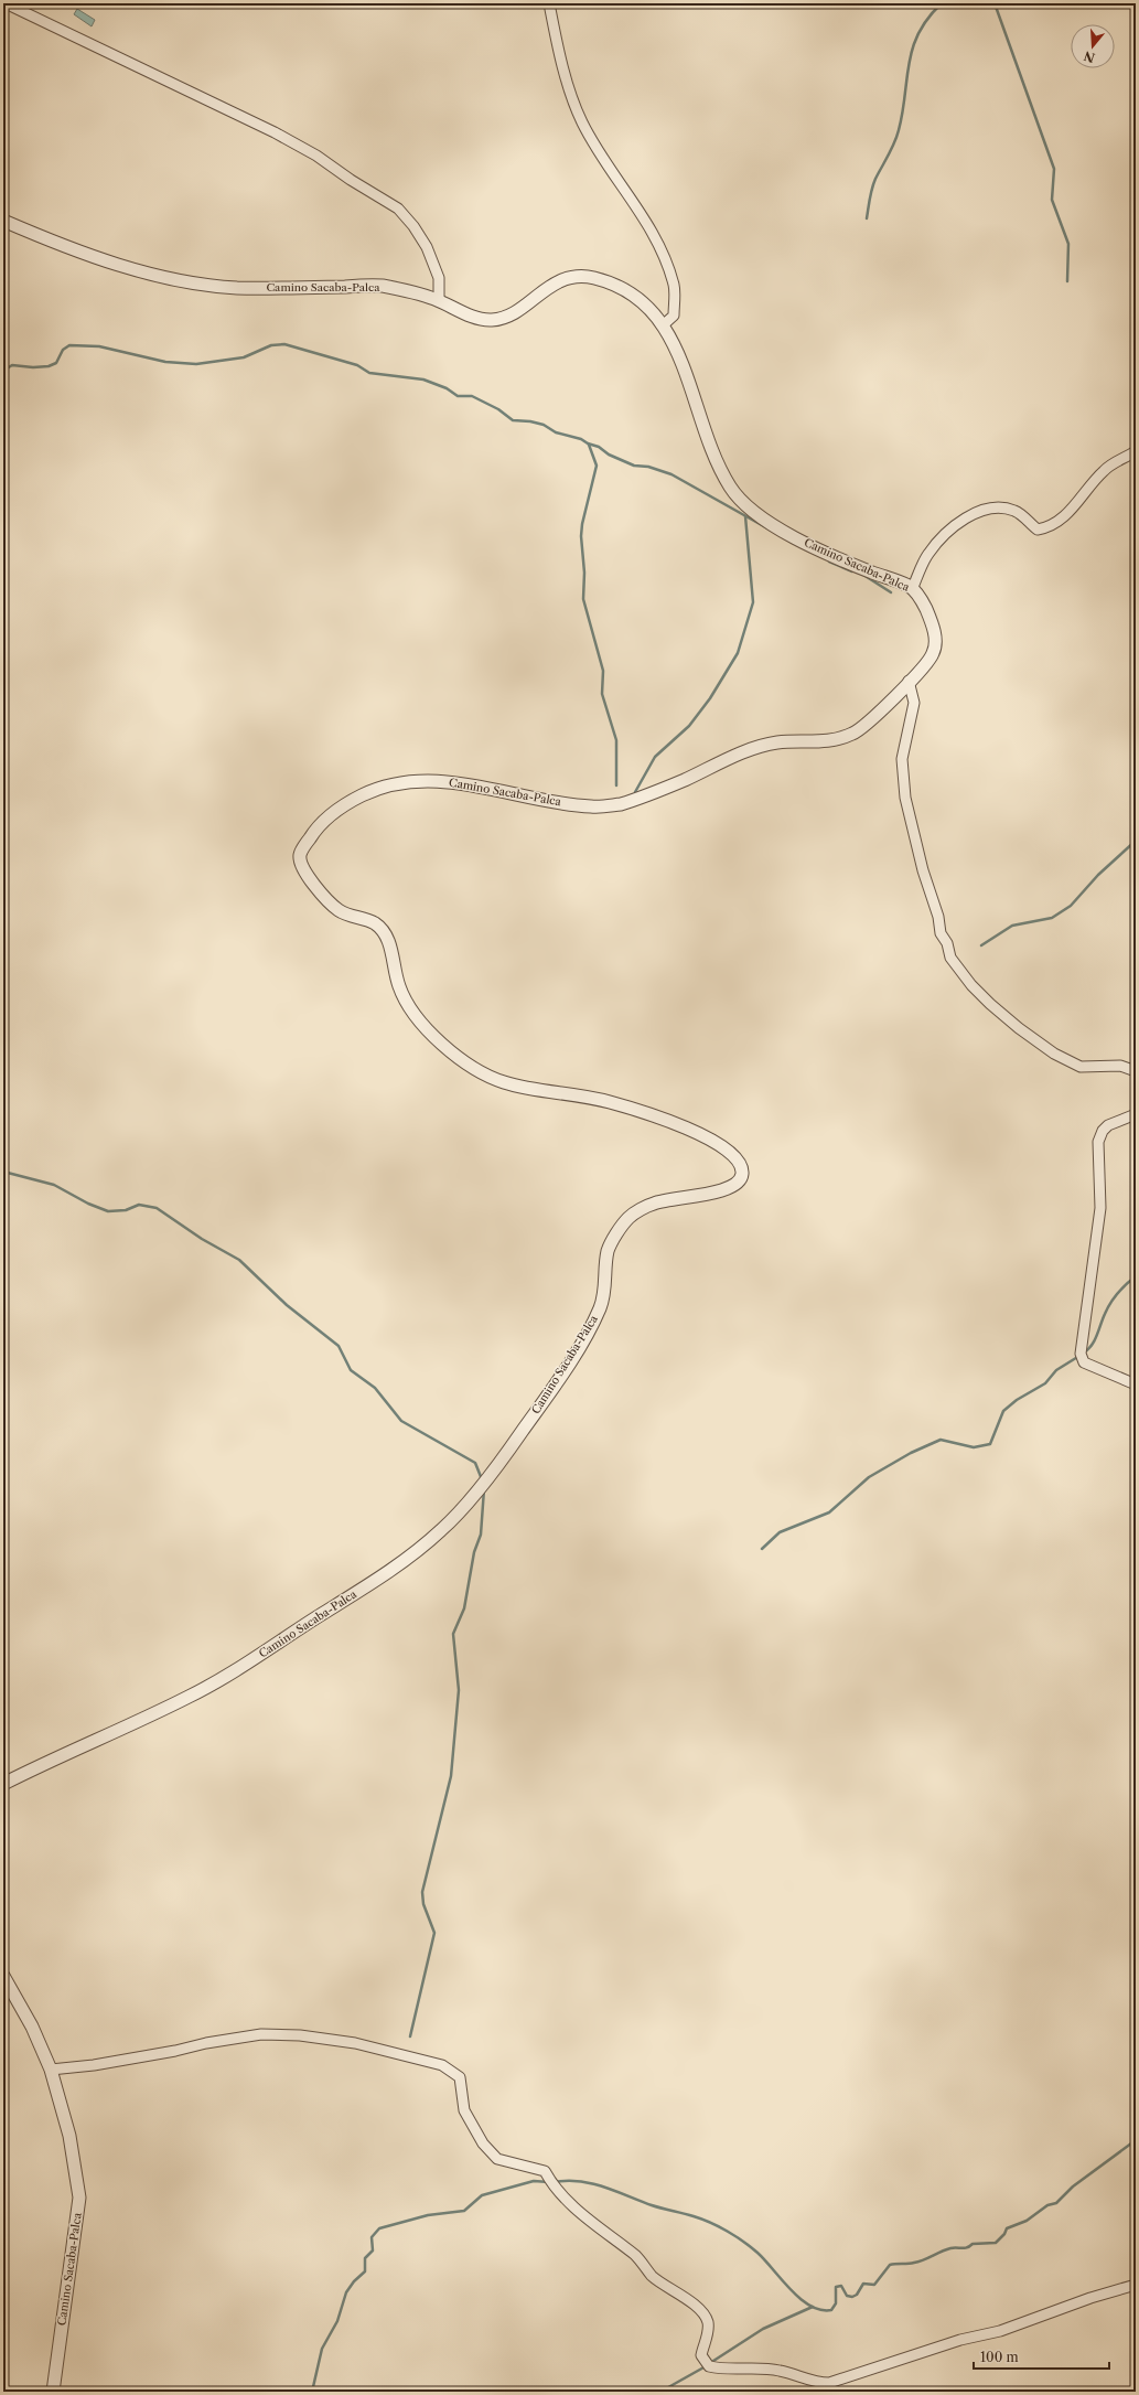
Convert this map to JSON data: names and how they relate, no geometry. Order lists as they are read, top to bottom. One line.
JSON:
{"streets":{"street":["Camino Sacaba-Palca"]},"scale_bar":"100 m","north":"bottom"}
